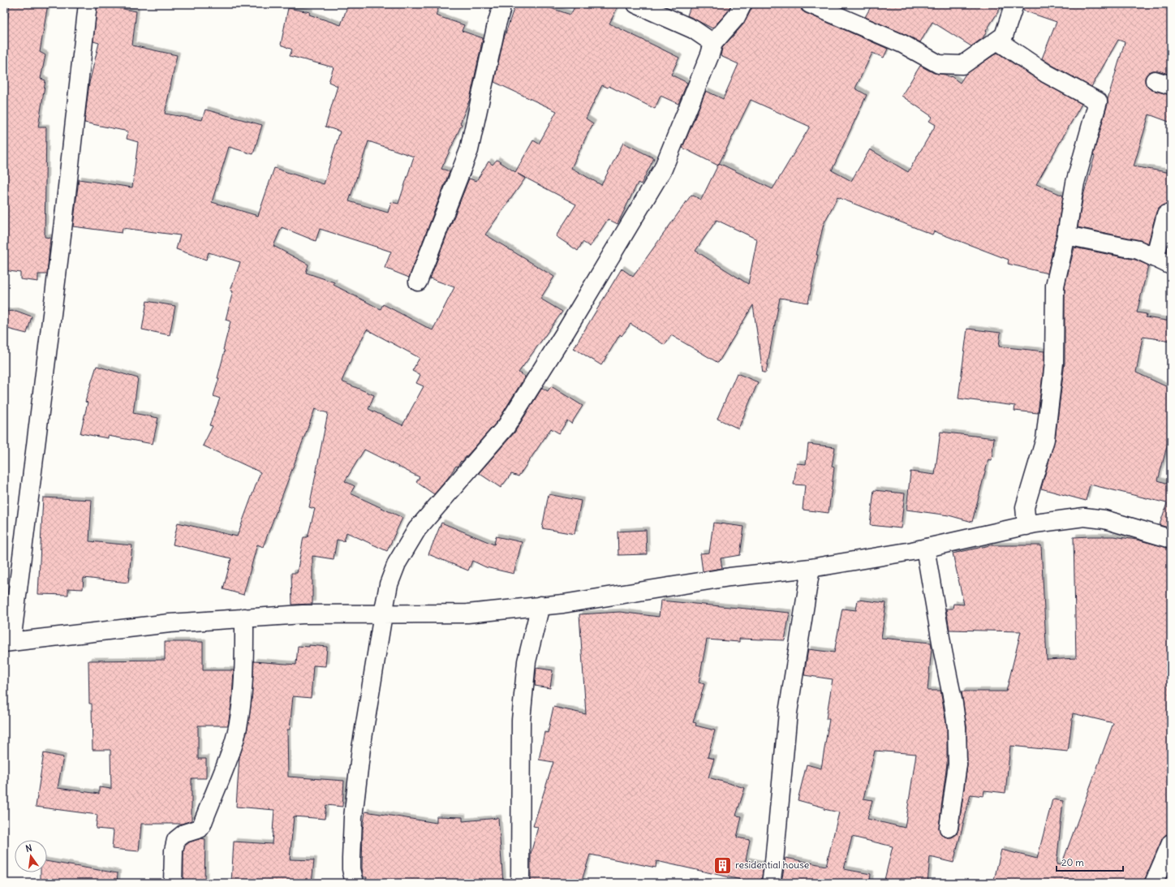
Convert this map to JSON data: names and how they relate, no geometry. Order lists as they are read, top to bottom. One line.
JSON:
{"places":{"building":["residential house"]},"scale_bar":"20 m","north":"top"}
